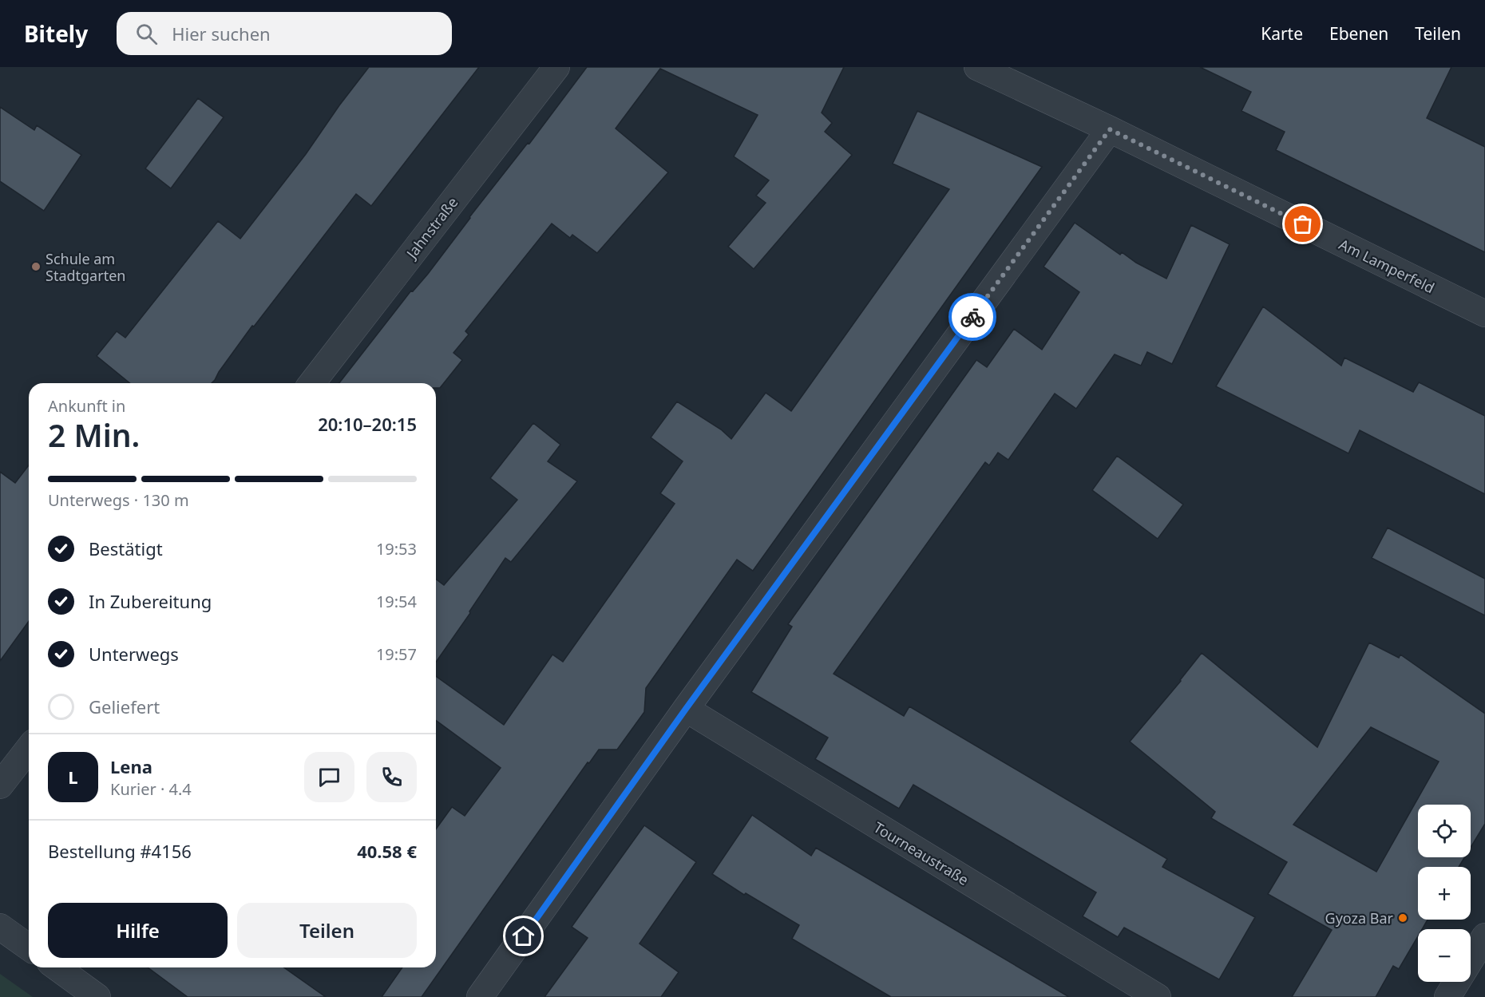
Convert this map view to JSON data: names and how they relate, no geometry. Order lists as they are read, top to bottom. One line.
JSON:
{"streets":{"street":["Jahnstraße","Am Lamperfeld","Tourneaustraße"]},"places":["Schule am Stadtgarten","Gyoza Bar"],"page":{"header":"Bitely","search":"Hier suchen","nav":["Karte","Ebenen","Teilen"],"heading":["2 Min.","Ankunft in","20:10–20:15"],"panel":["Lena","Kurier · 4.4","Bestellung #4156","40.58 €"],"bar":"Unterwegs · 130 m","list":[["Bestätigt","19:53"],["In Zubereitung","19:54"],["Unterwegs","19:57"],"Geliefert"],"round":"L","map_buttons":["+","−"],"buttons":["Hilfe","Teilen"]}}
